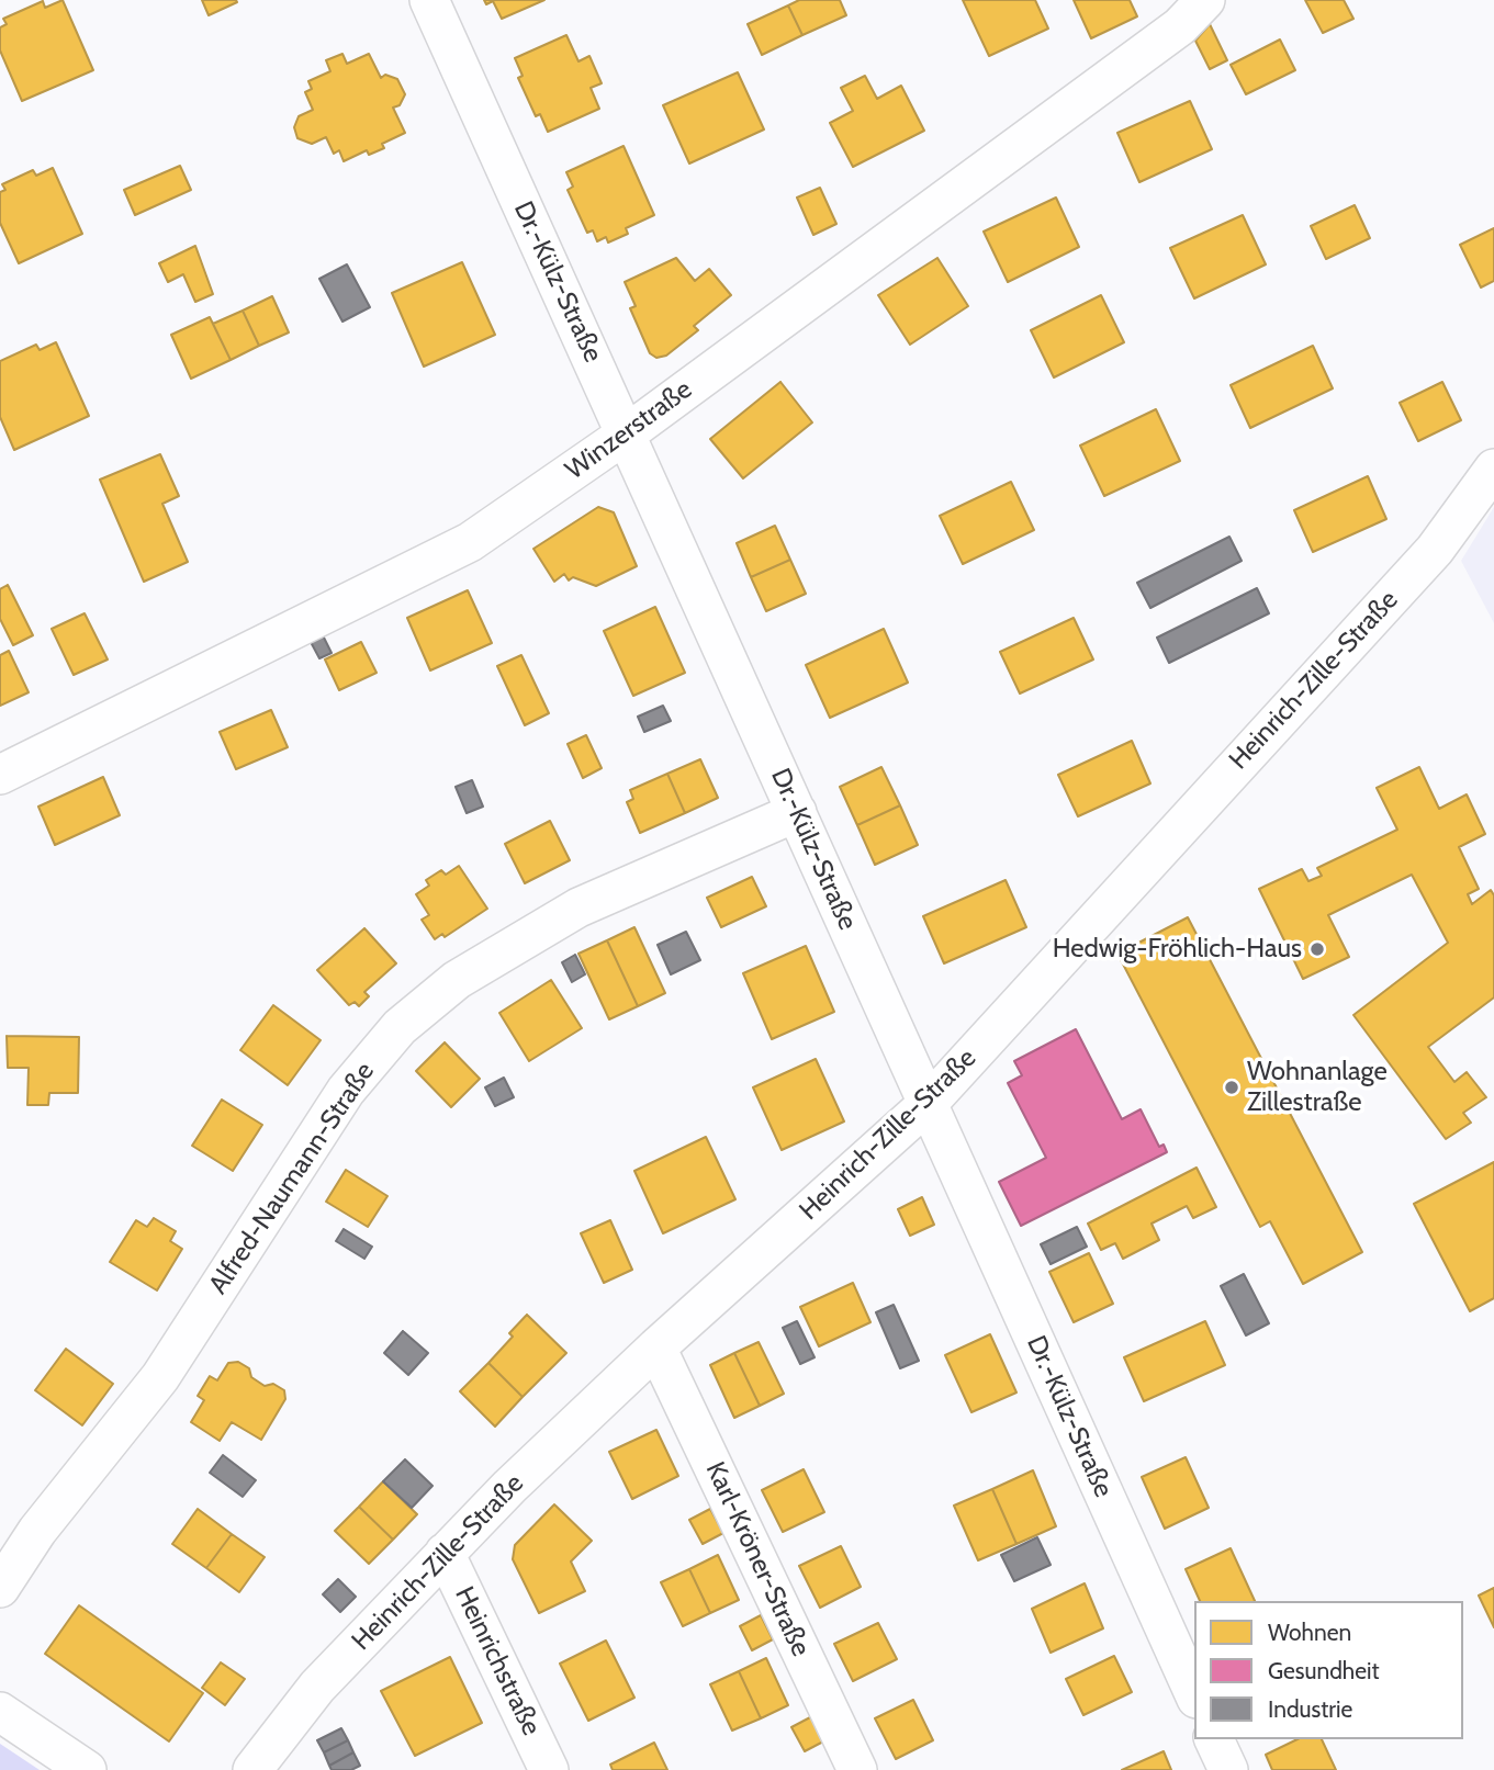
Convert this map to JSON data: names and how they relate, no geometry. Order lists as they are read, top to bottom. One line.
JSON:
{"streets":{"street":["Dr.-Külz-Straße","Winzerstraße","Heinrich-Zille-Straße","Alfred-Naumann-Straße","Karl-Kröner-Straße","Heinrichstraße"]},"crossings":[["Dr.-Külz-Straße","Winzerstraße"],["Dr.-Külz-Straße","Heinrich-Zille-Straße"],["Dr.-Külz-Straße","Alfred-Naumann-Straße"],["Heinrich-Zille-Straße","Karl-Kröner-Straße"],["Heinrich-Zille-Straße","Heinrichstraße"]],"places":["Hedwig-Fröhlich-Haus","Wohnanlage Zillestraße"],"legend":["Wohnen","Gesundheit","Industrie"]}
